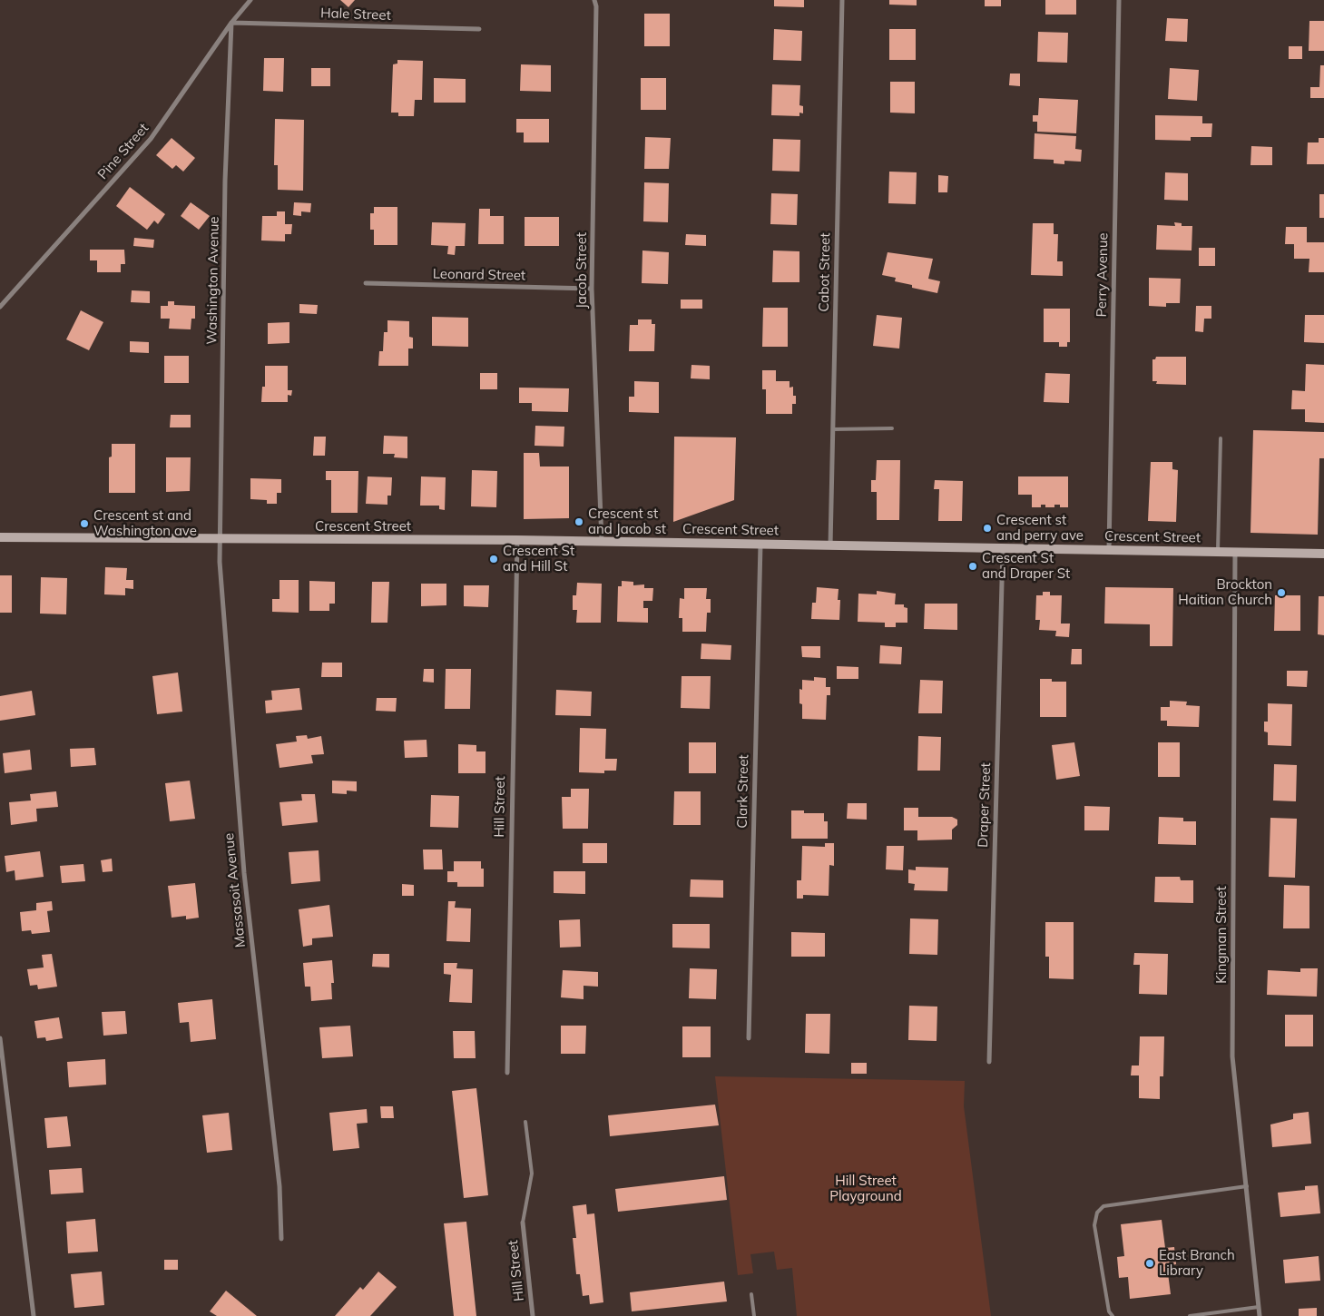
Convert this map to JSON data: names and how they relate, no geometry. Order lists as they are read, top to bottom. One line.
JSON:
{"streets":{"main road":["Crescent Street"],"street":["Hale Street","Pine Street","Jacob Street","Cabot Street","Leonard Street","Perry Avenue","Washington Avenue","Clark Street","Draper Street","Hill Street","Massasoit Avenue","Kingman Street"]},"crossings":[["Hale Street","Pine Street"],["Hale Street","Washington Avenue"],["Pine Street","Washington Avenue"],["Jacob Street","Leonard Street"],["Jacob Street","Crescent Street"],["Cabot Street","Crescent Street"],["Perry Avenue","Crescent Street"],["Washington Avenue","Crescent Street"],["Washington Avenue","Massasoit Avenue"],["Crescent Street","Clark Street"],["Crescent Street","Draper Street"],["Crescent Street","Hill Street"],["Crescent Street","Massasoit Avenue"],["Crescent Street","Kingman Street"]],"parks":["Hill Street Playground"],"places":["Crescent st and Jacob st","Crescent st and Washington ave","Crescent st and perry ave","Crescent St and Hill St","Crescent St and Draper St","Brockton Haitian Church","East Branch Library"]}
